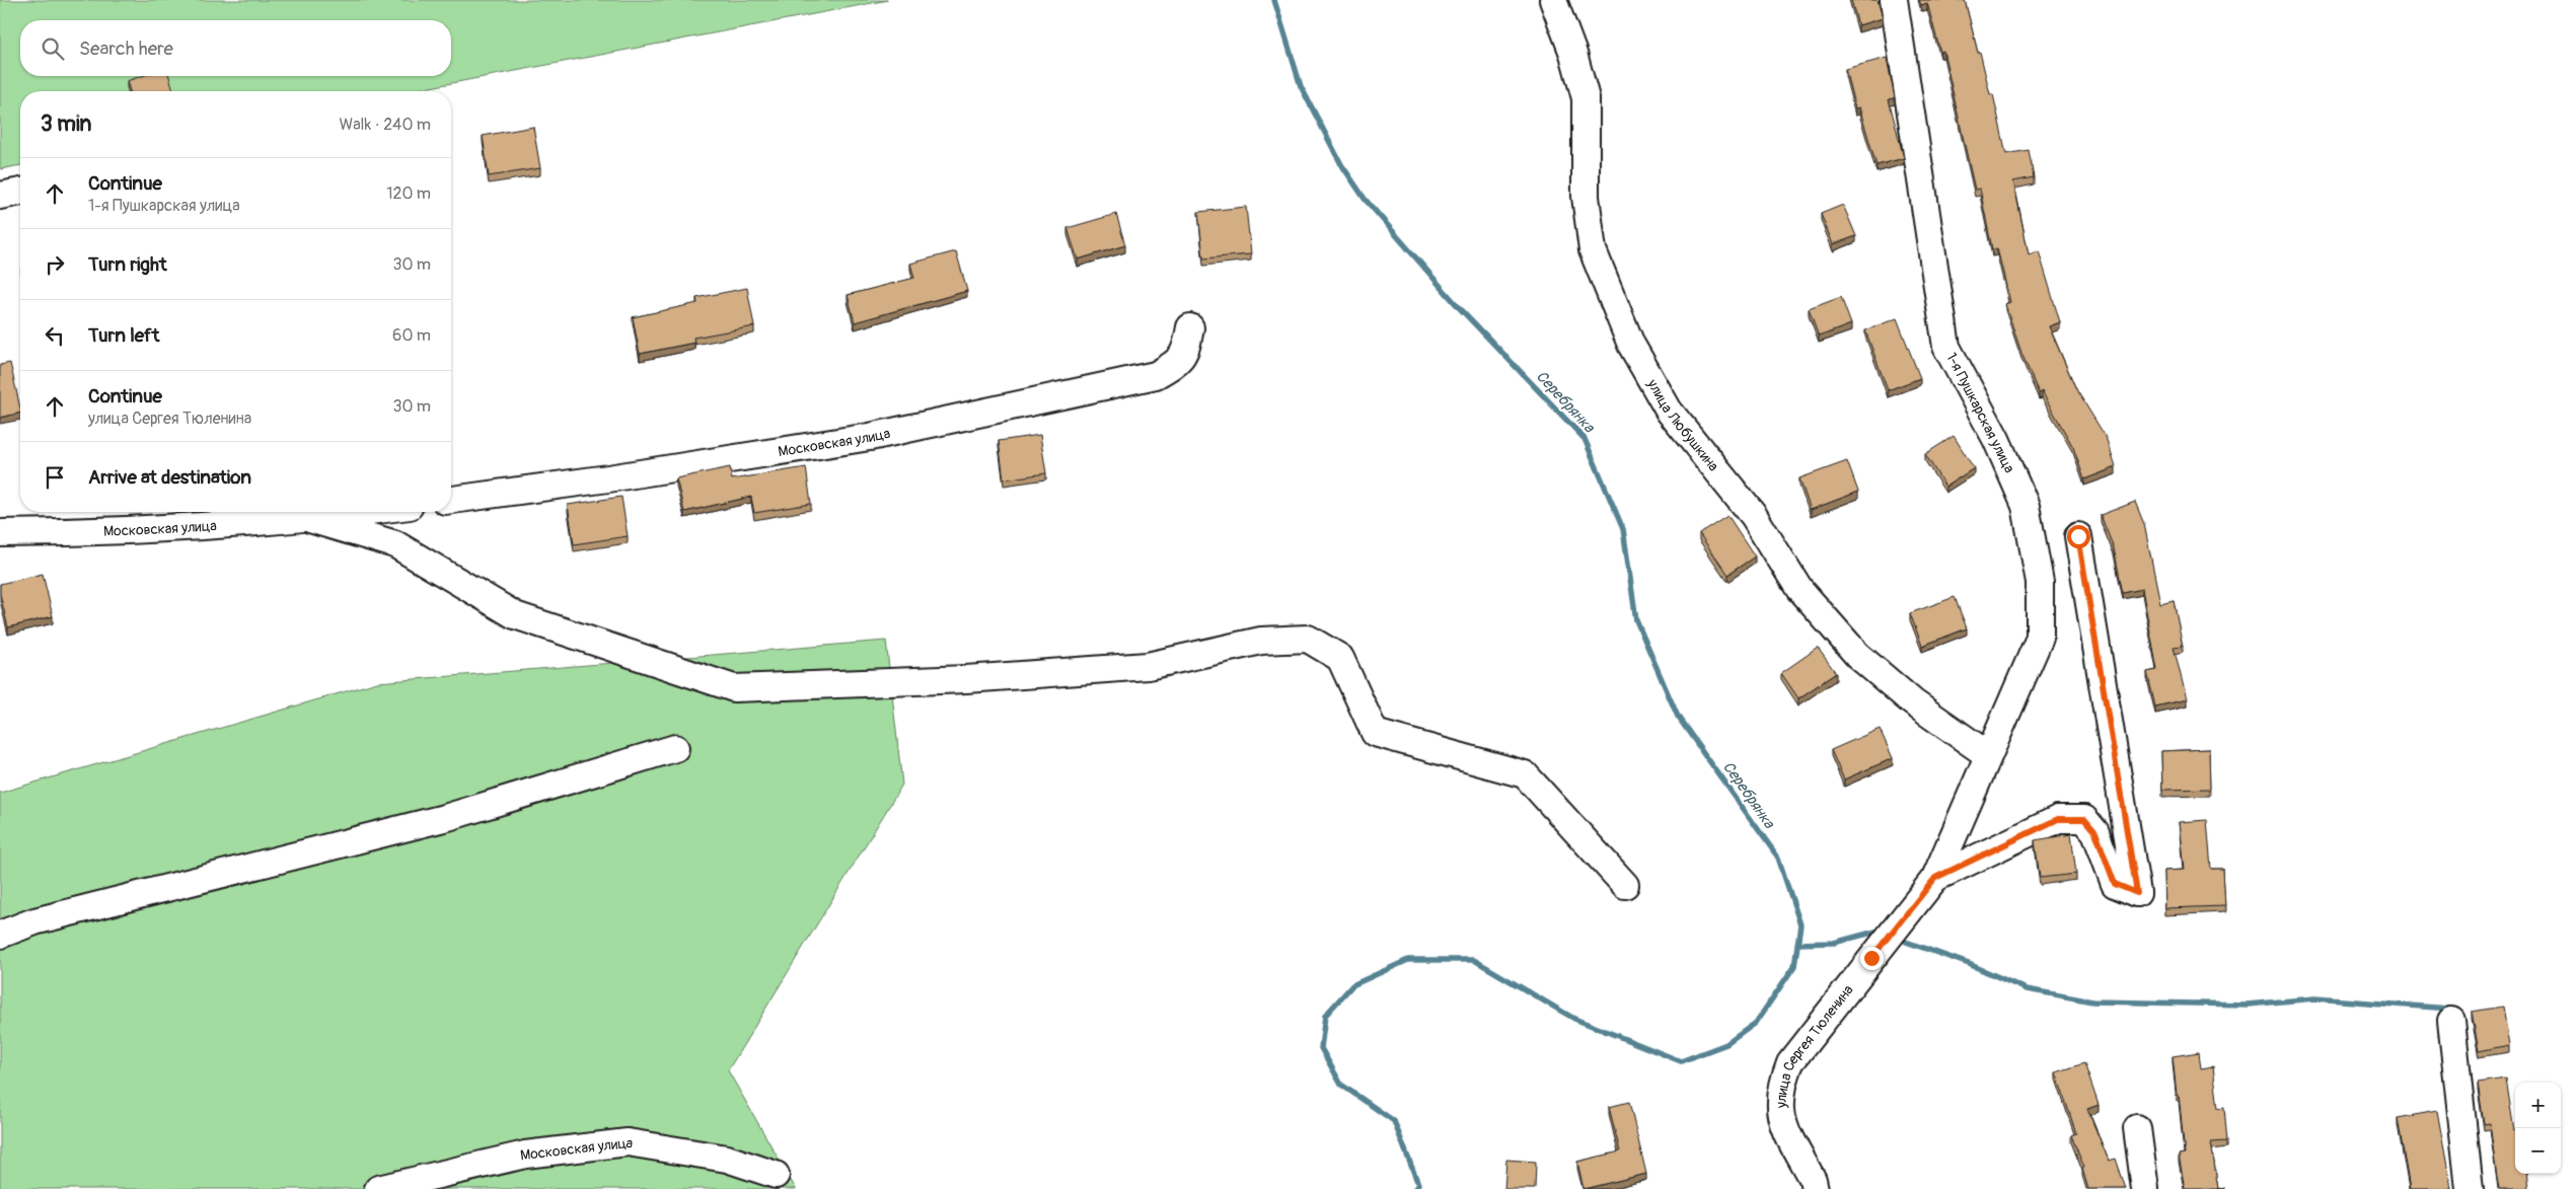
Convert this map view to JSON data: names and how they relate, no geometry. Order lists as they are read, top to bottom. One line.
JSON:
{"streets":{"street":["1-я Пушкарская улица","улица Любушкина","Московская улица","улица Сергея Тюленина"]},"crossings":[["1-я Пушкарская улица","улица Любушкина"],["1-я Пушкарская улица","улица Сергея Тюленина"],["улица Любушкина","улица Сергея Тюленина"]],"water":["Серебрянка"],"page":{"search":"Search here","heading":["3 min","Walk · 240 m"],"list":[["Continue","1-я Пушкарская улица","120 m"],["Turn right","30 m"],["Turn left","60 m"],["Continue","улица Сергея Тюленина","30 m"],"Arrive at destination"],"map_buttons":["+","−"]}}
